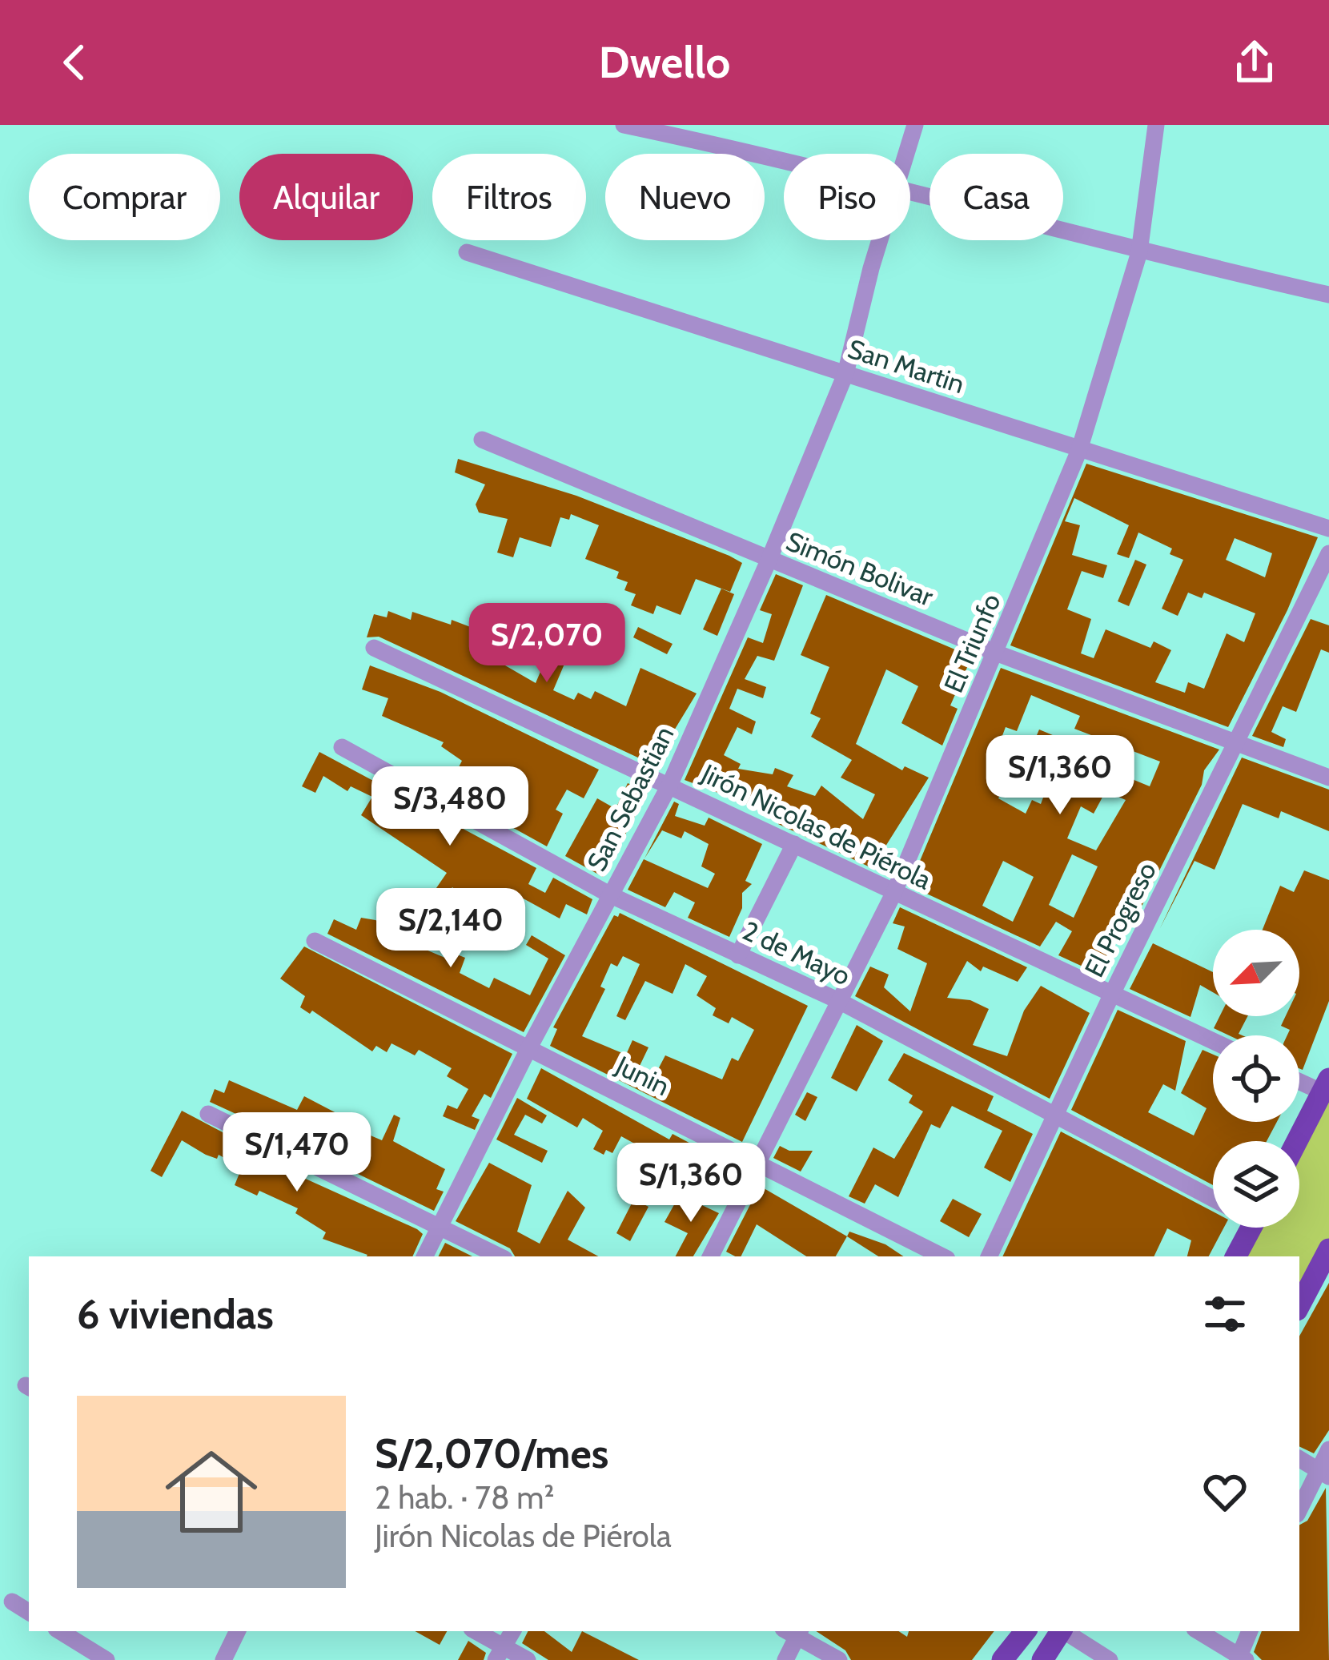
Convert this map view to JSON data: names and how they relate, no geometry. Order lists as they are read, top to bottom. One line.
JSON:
{"streets":{"street":["San Martin","Simón Bolivar","El Triunfo","San Sebastian","Jirón Nicolas de Piérola","El Progreso","2 de Mayo","Junin"]},"crossings":[["San Martin","El Triunfo"],["San Martin","San Sebastian"],["Simón Bolivar","El Triunfo"],["Simón Bolivar","San Sebastian"],["Simón Bolivar","El Progreso"],["El Triunfo","Jirón Nicolas de Piérola"],["El Triunfo","2 de Mayo"],["El Triunfo","Junin"],["San Sebastian","Jirón Nicolas de Piérola"],["San Sebastian","2 de Mayo"],["San Sebastian","Junin"],["Jirón Nicolas de Piérola","El Progreso"],["El Progreso","2 de Mayo"]],"north":"bottom left","page":{"header":"Dwello","chip":["Comprar","Alquilar","Filtros","Nuevo","Piso","Casa"],"price":["S/2,070","S/1,360","S/3,480","S/2,140","S/1,470","S/1,360"],"heading":"6 viviendas","list":[{"name":"S/2,070/mes","note":"2 hab. · 78 m² · Jirón Nicolas de Piérola"}]}}
